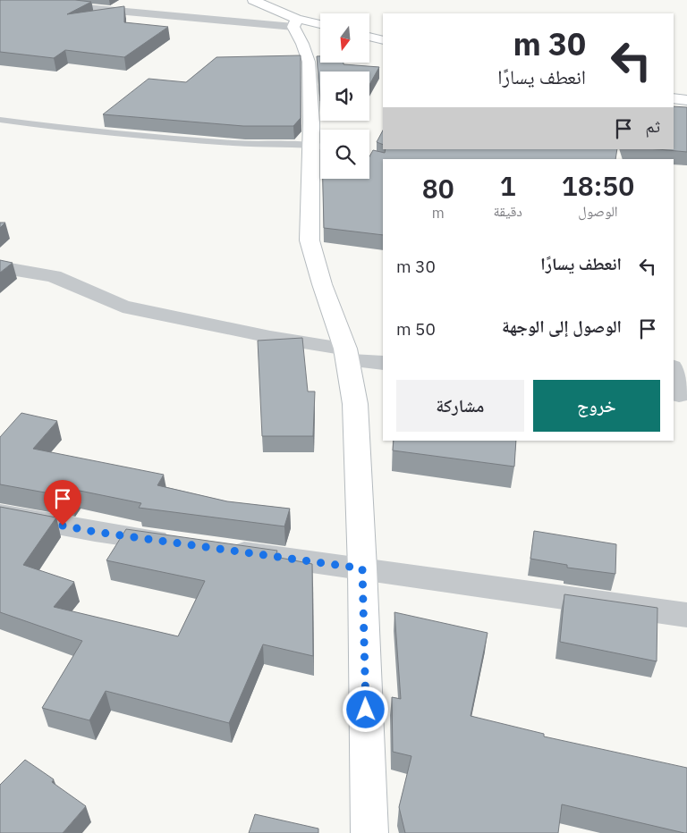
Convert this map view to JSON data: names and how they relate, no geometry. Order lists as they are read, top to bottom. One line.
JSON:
{"north":"bottom","page":{"turn":["30 m","انعطف يسارًا"],"then":"ثم","eta":["18:50","الوصول","1","دقيقة","80","m"],"list":[{"name":"انعطف يسارًا","value":"30 m"},{"name":"الوصول إلى الوجهة","value":"50 m"}],"buttons":["خروج","مشاركة"]}}
